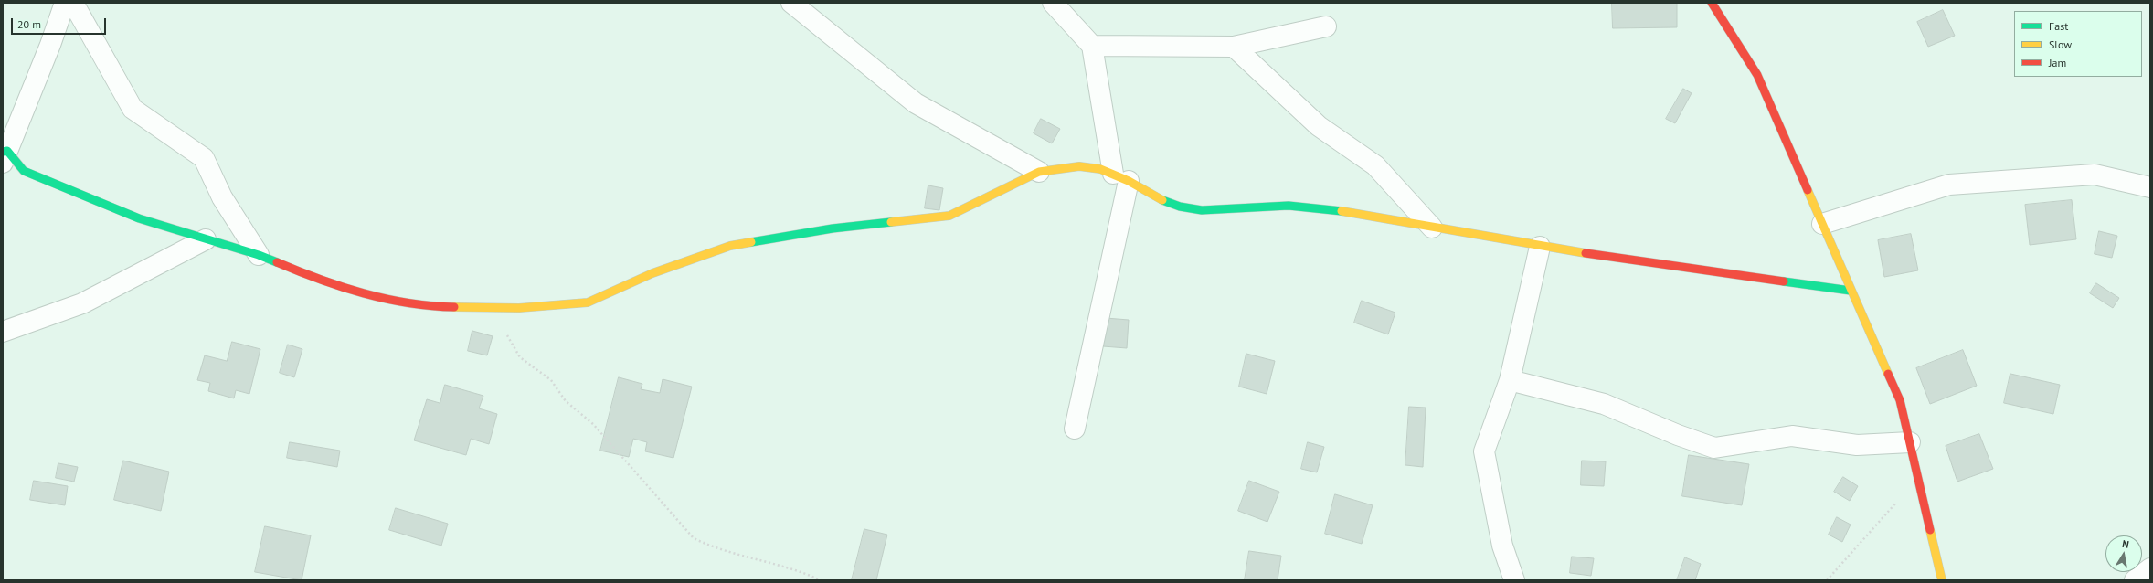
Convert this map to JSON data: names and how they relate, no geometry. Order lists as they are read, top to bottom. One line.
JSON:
{"legend":["Fast","Slow","Jam"],"scale_bar":"20 m","north":"top"}
